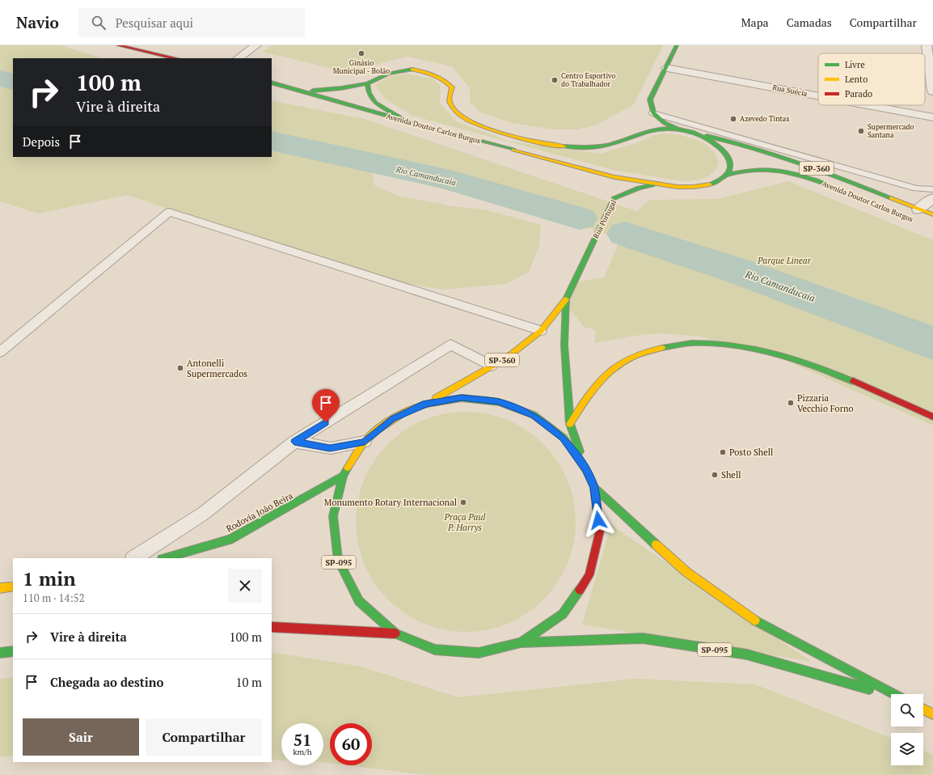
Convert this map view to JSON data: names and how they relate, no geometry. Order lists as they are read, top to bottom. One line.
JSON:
{"streets":{"main road":["Avenida Doutor Carlos Burgos","SP-360","Rua Portugal","Rodovia João Beira","SP-095"],"street":["Rua Suécia"]},"crossings":[["Avenida Doutor Carlos Burgos","SP-360"],["Avenida Doutor Carlos Burgos","Rua Portugal"],["SP-360","Rua Portugal"],["Rua Portugal","SP-095"],["Rodovia João Beira","SP-095"]],"water":["Rio Camanducaia"],"parks":["Parque Linear","Praça Paul P. Harrys"],"places":["Ginásio Municipal - Bolão","Centro Esportivo do Trabalhador","Azevedo Tintas","Supermercado Santana","Antonelli Supermercados","Pizzaria Vecchio Forno","Posto Shell","Shell","Monumento Rotary Internacional"],"legend":["Livre","Lento","Parado"],"page":{"header":"Navio","search":"Pesquisar aqui","nav":["Mapa","Camadas","Compartilhar"],"turn":["100 m","Vire à direita"],"then":"Depois","heading":["1 min","110 m · 14:52"],"list":[{"name":"Vire à direita","value":"100 m"},{"name":"Chegada ao destino","value":"10 m"}],"buttons":["Sair","Compartilhar"],"speed":"51 km/h","limit":"60"}}
